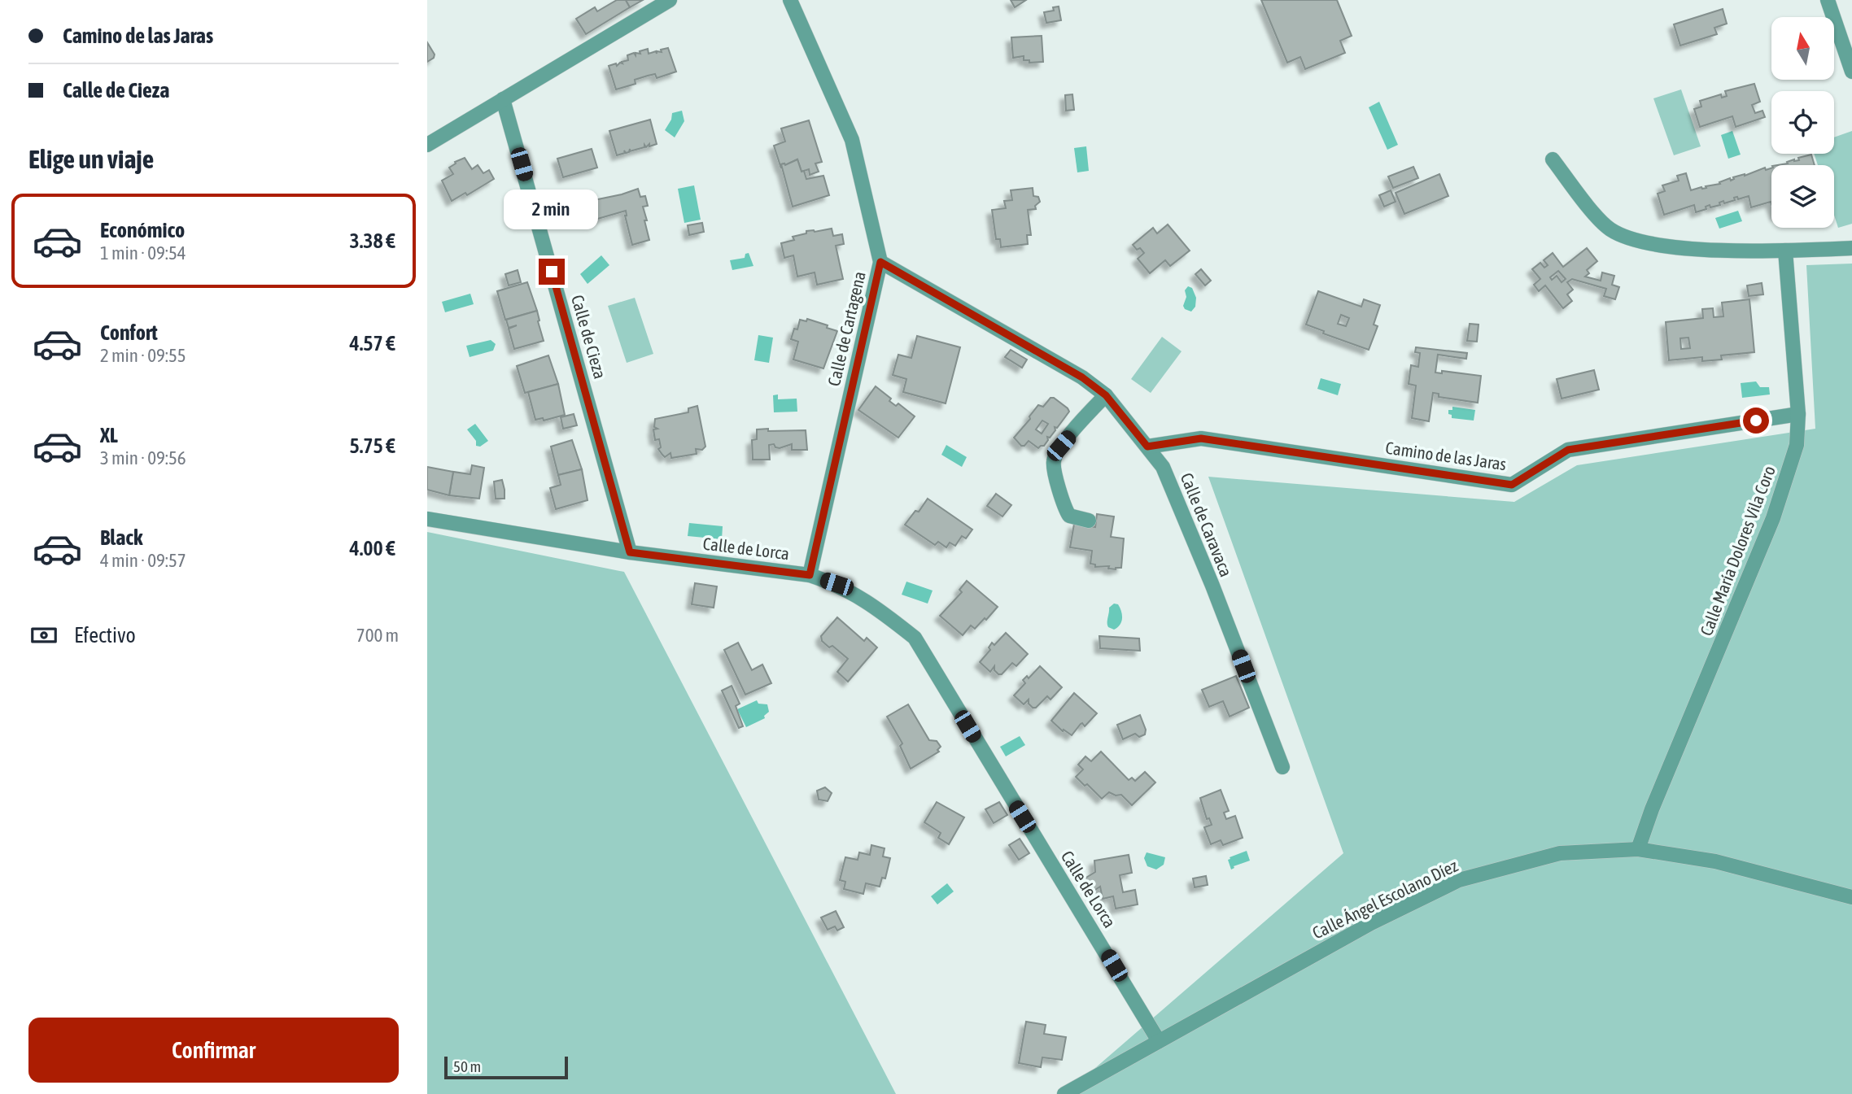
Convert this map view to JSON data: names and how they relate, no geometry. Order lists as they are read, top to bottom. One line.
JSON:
{"streets":{"street":["Calle de Cartagena","Calle de Cieza","Camino de las Jaras","Calle de Caravaca","Calle de Lorca","Calle María Dolores Vila Coro","Calle Ángel Escolano Díez"]},"crossings":[["Calle de Cartagena","Calle de Caravaca"],["Calle de Cartagena","Calle de Lorca"],["Calle de Cieza","Calle de Lorca"],["Camino de las Jaras","Calle de Caravaca"],["Camino de las Jaras","Calle María Dolores Vila Coro"],["Calle de Lorca","Calle Ángel Escolano Díez"],["Calle María Dolores Vila Coro","Calle Ángel Escolano Díez"]],"scale_bar":"50 m","north":"top","page":{"banner":["Camino de las Jaras","Calle de Cieza"],"heading":"Elige un viaje","bubble":"2 min","list":[{"name":"Económico","note":"1 min · 09:54","value":"3.38 €"},{"name":"Confort","note":"2 min · 09:55","value":"4.57 €"},{"name":"XL","note":"3 min · 09:56","value":"5.75 €"},{"name":"Black","note":"4 min · 09:57","value":"4.00 €"}],"pay":["Efectivo","700 m"],"buttons":"Confirmar","scale":"50 m"}}
